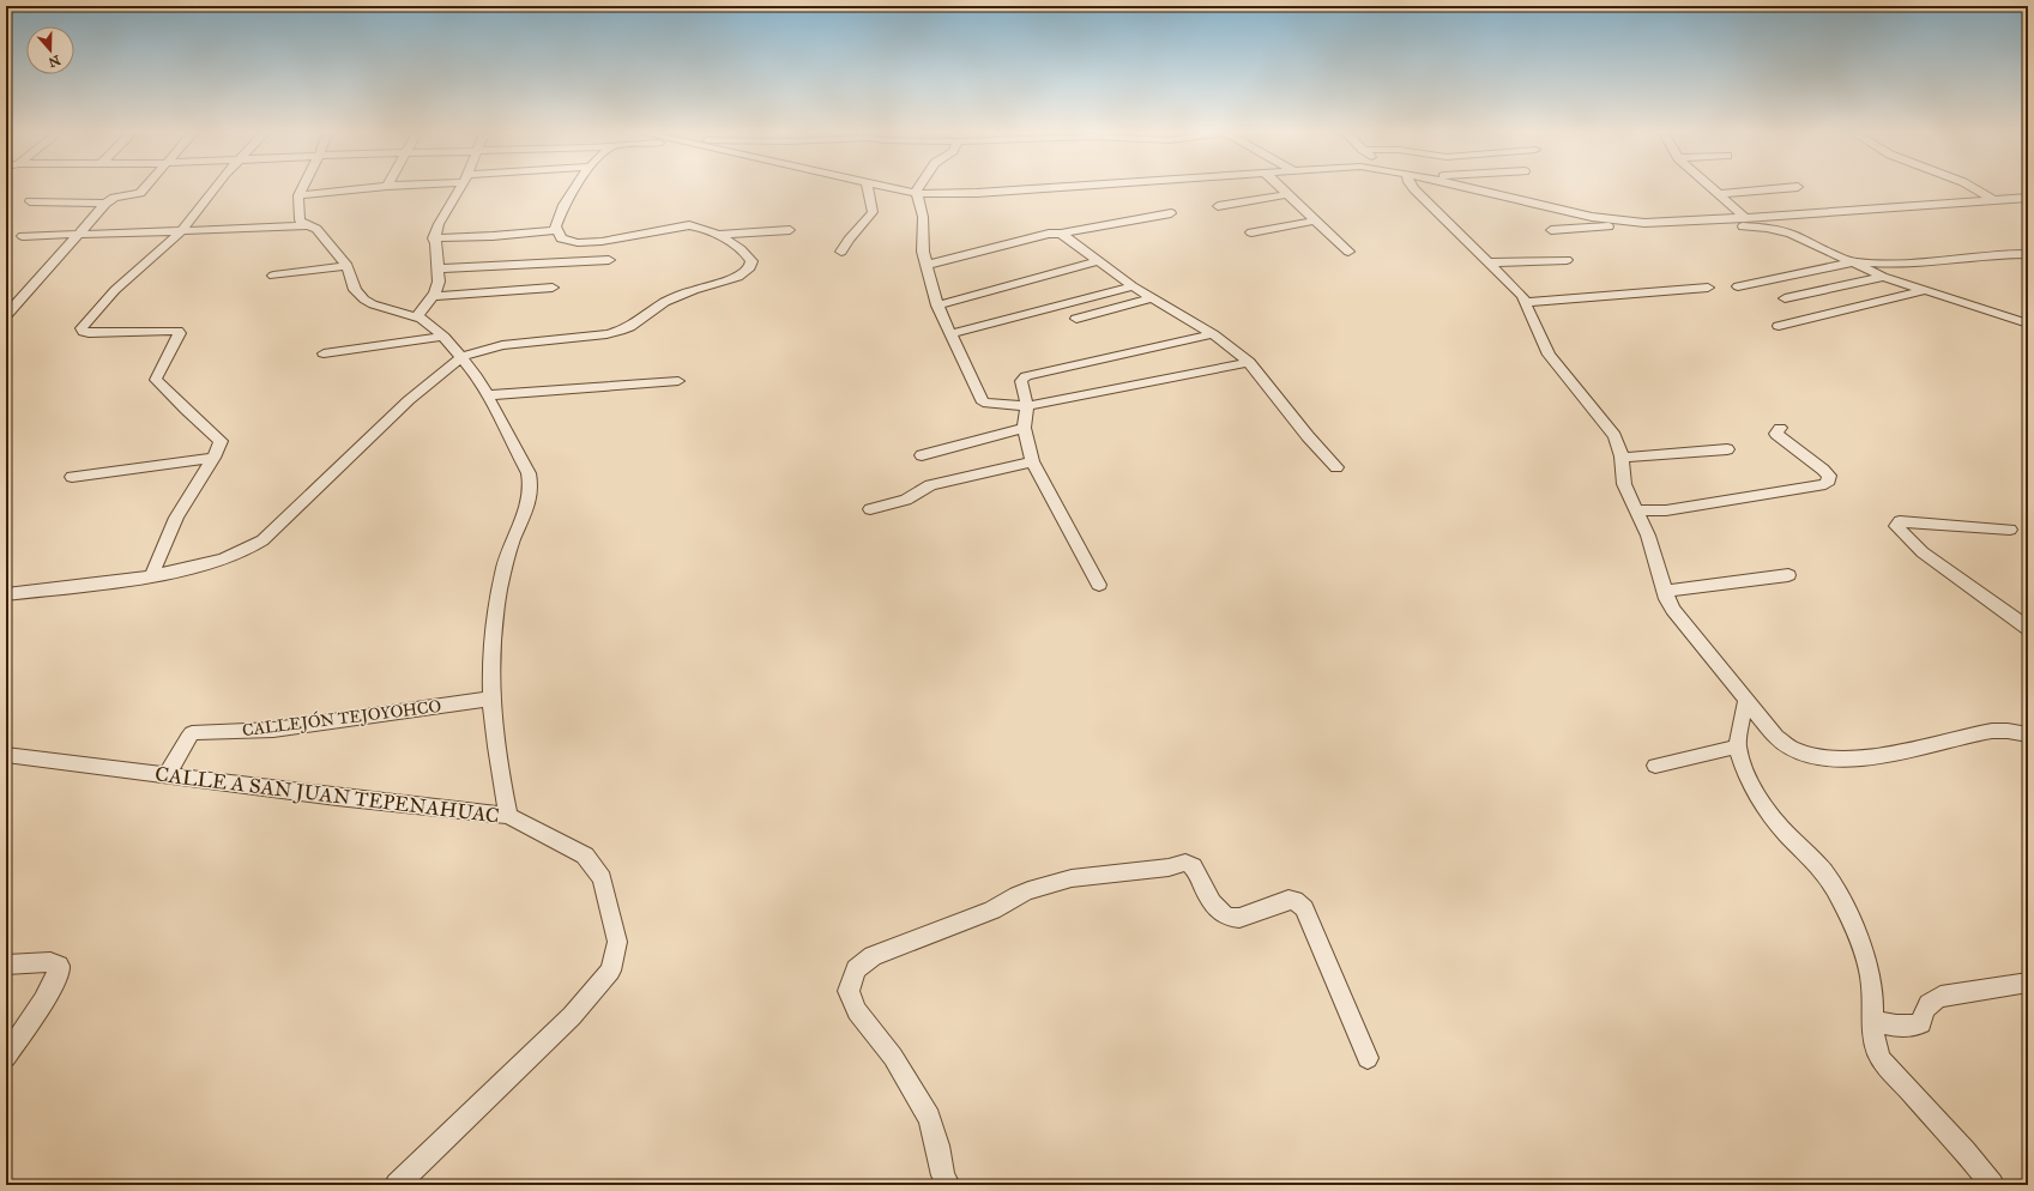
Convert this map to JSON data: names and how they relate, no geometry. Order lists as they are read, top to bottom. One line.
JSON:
{"streets":{"street":["CALLEJÓN TEJOYOHCO","CALLE A SAN JUAN TEPENAHUAC"]},"crossings":[["CALLEJÓN TEJOYOHCO","CALLE A SAN JUAN TEPENAHUAC"]],"north":"bottom"}
